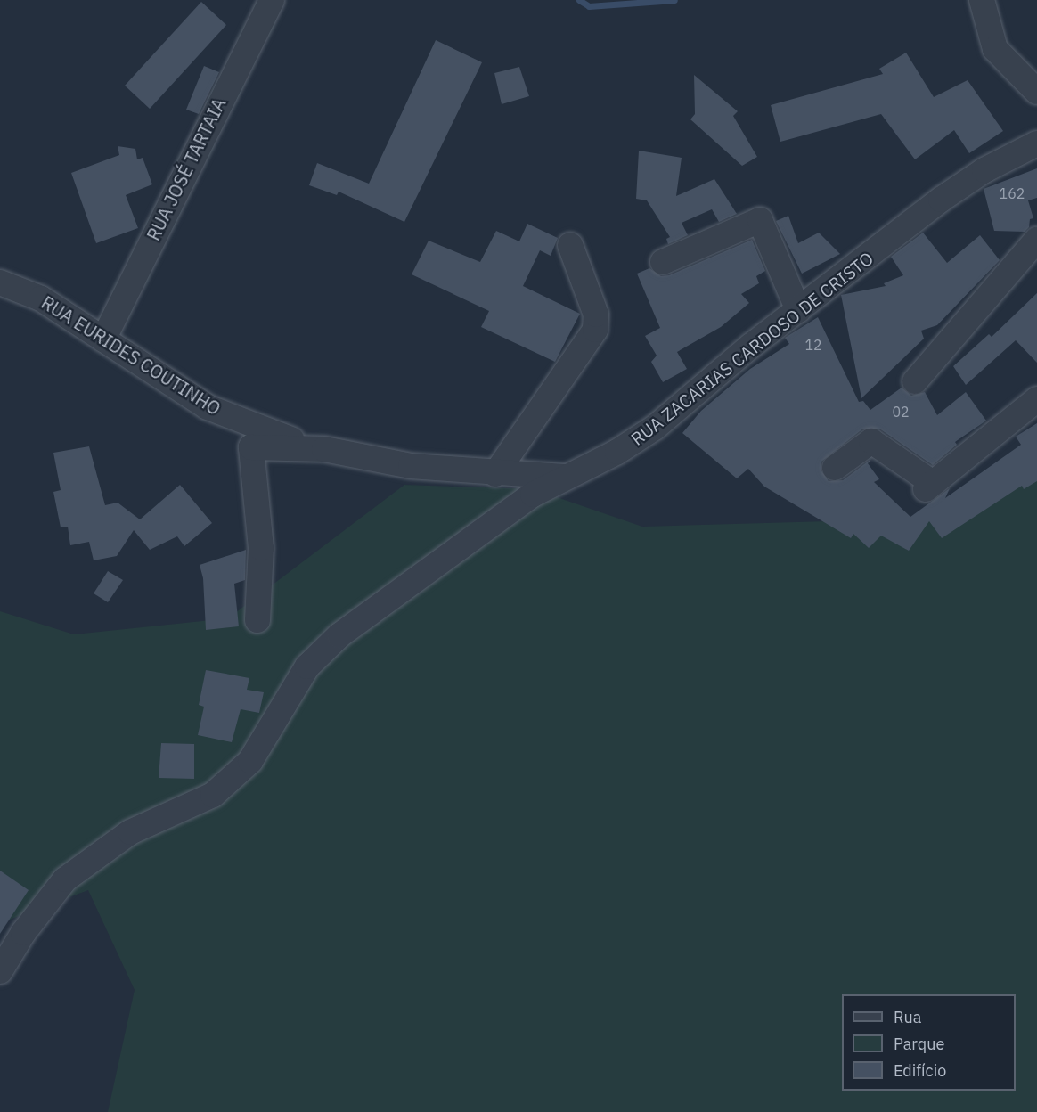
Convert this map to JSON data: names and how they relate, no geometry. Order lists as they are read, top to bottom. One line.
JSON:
{"streets":{"street":["RUA JOSÉ TARTAIA","RUA ZACARIAS CARDOSO DE CRISTO","RUA EURIDES COUTINHO"]},"crossings":[["RUA JOSÉ TARTAIA","RUA EURIDES COUTINHO"]],"house_numbers":["162","12","02"],"legend":["Rua","Parque","Edifício"]}
